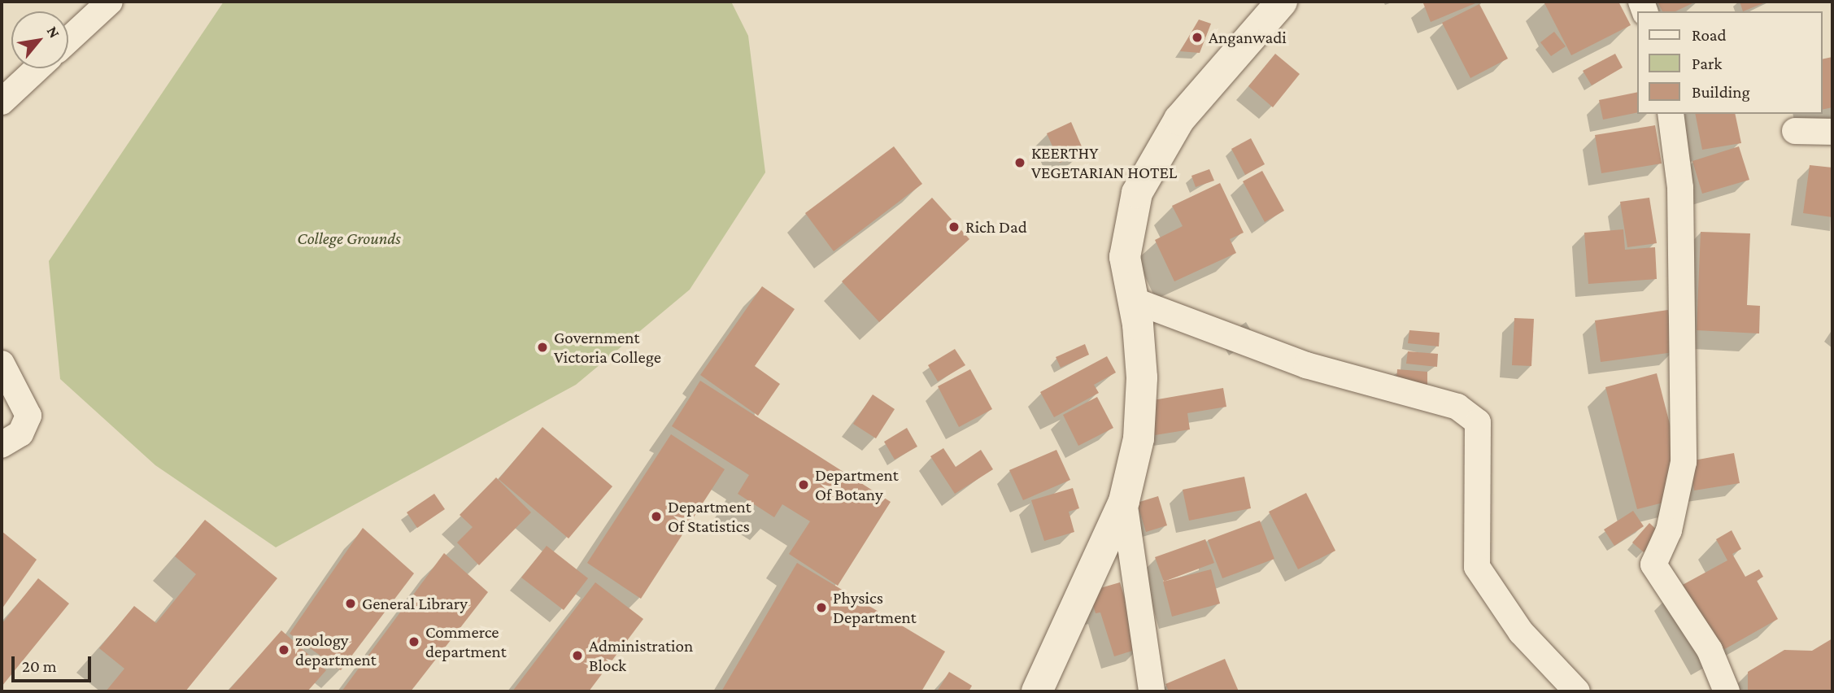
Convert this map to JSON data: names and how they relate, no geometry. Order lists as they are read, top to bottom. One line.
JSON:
{"parks":["College Grounds"],"places":["Anganwadi","KEERTHY VEGETARIAN HOTEL","Rich Dad","Government Victoria College","Department Of Botany","Department Of Statistics","General Library","Physics Department","Commerce department","zoology department","Administration Block"],"legend":["Road","Park","Building"],"scale_bar":"20 m","north":"top right"}
